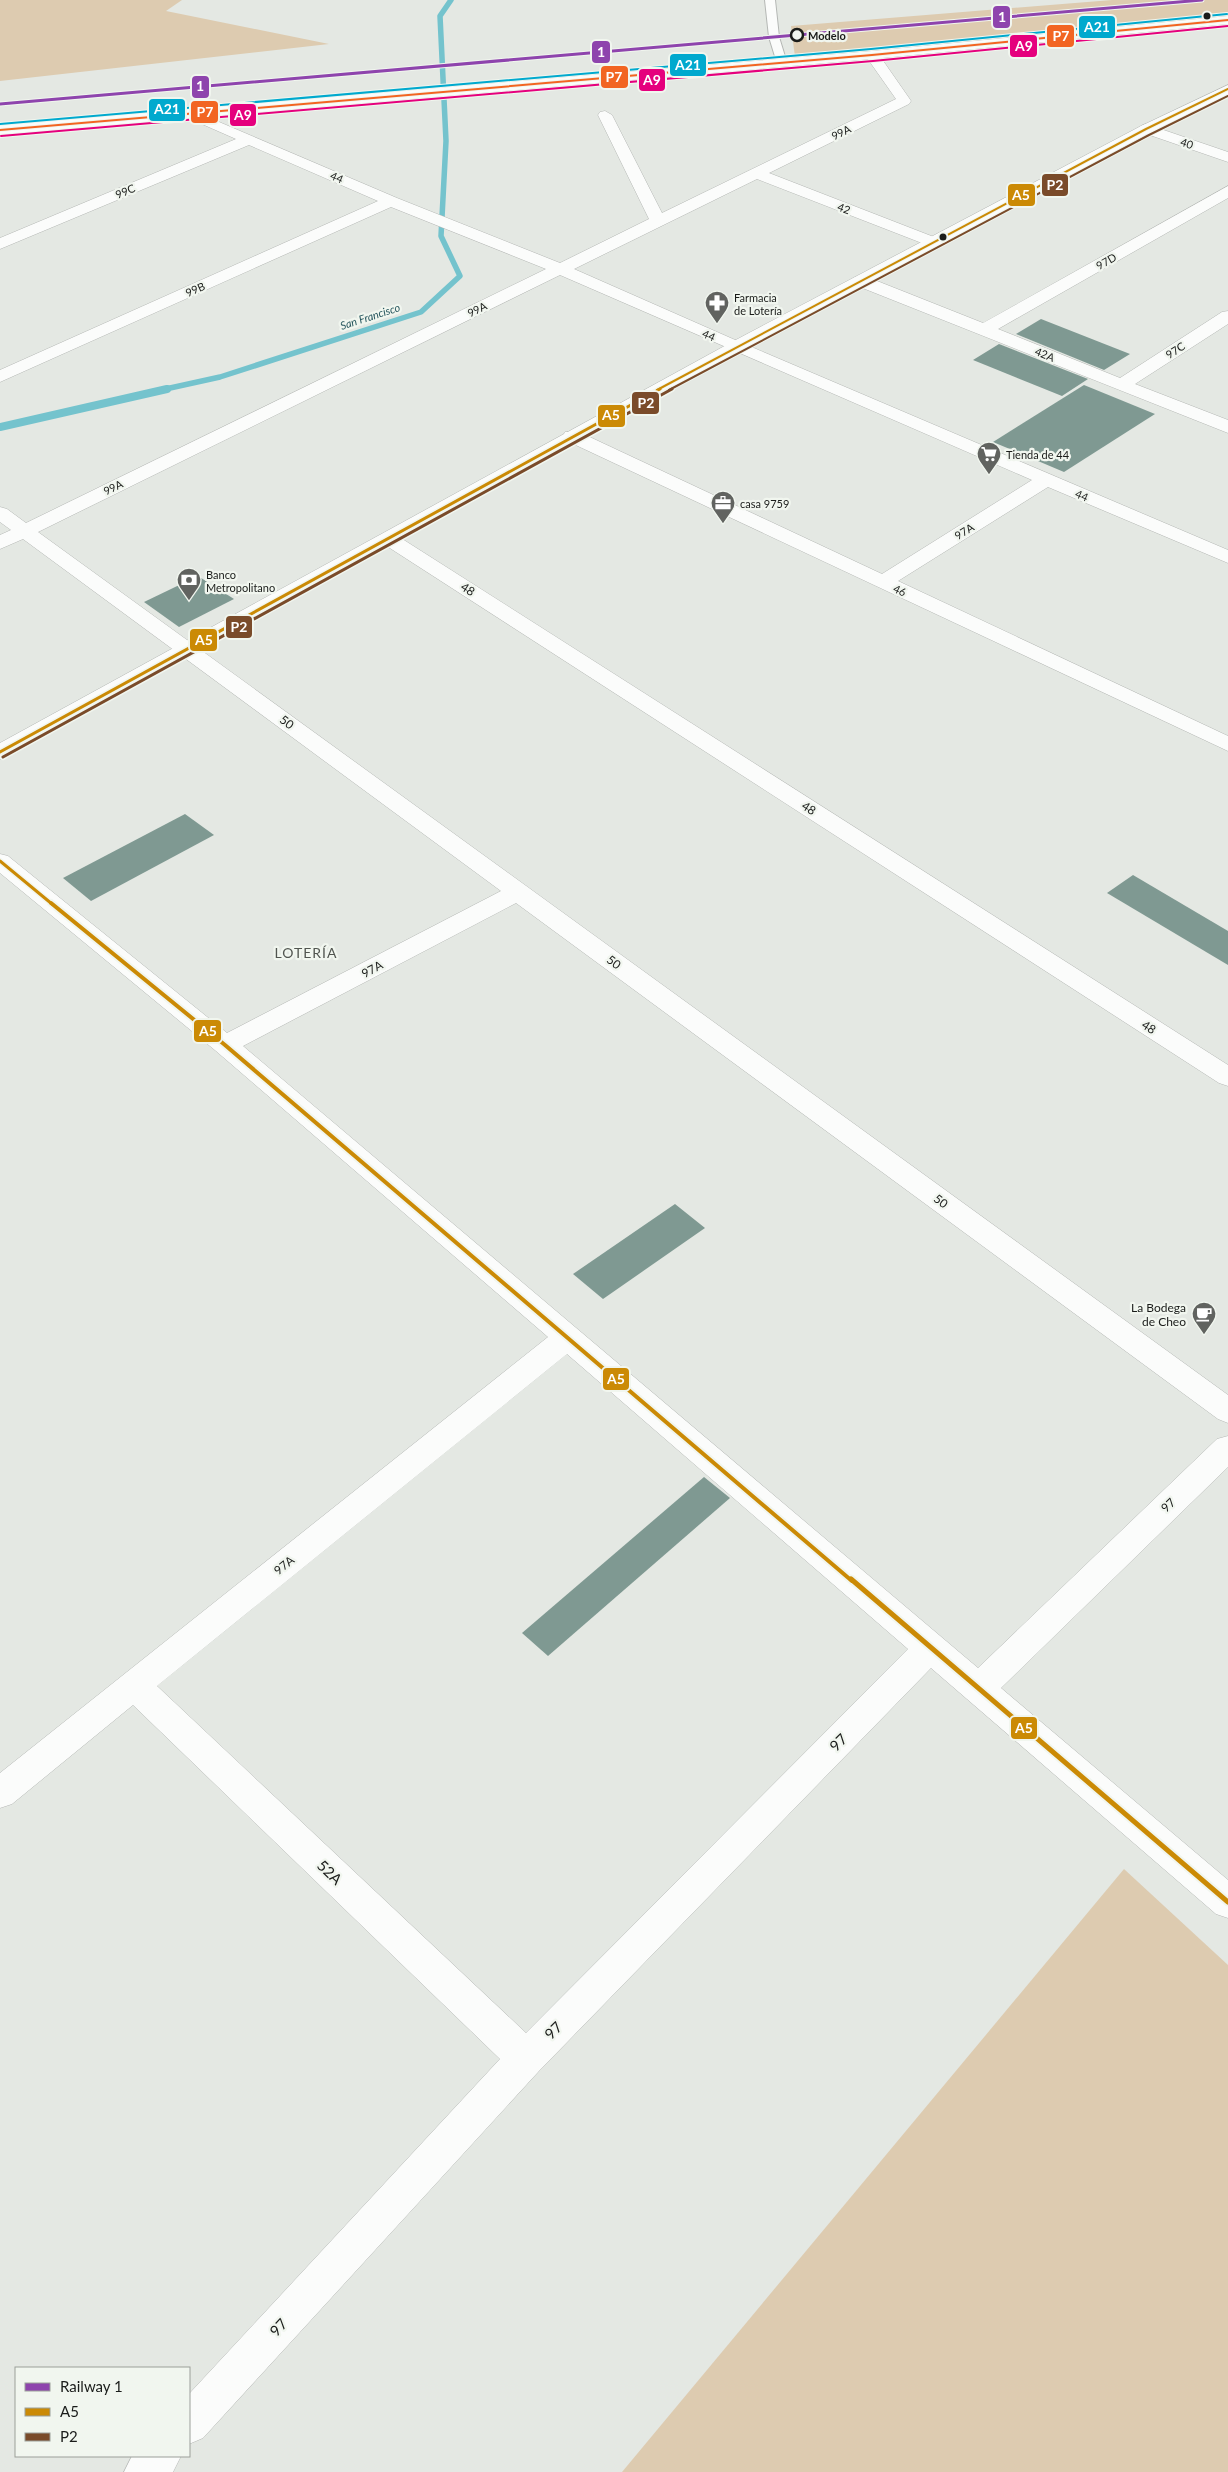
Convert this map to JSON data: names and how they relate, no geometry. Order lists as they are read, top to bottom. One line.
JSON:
{"streets":{"street":["99A","40","44","99C","42","97D","99B","97C","42A","97A","48","46","50","97","52A"]},"crossings":[["99A","44"],["99A","42"],["99A","50"],["44","99C"],["44","99B"],["44","97A"],["97D","42A"],["97C","42A"],["97A","46"],["97A","50"],["97A","52A"],["97","52A"]],"districts":["LOTERÍA"],"water":["San Francisco"],"places":{"other":["Modelo"],"pharmacy":["Farmacia de Lotería"],"supermarket":["Tienda de 44"],"office":["casa 9759"],"bank":["Banco Metropolitano"],"cafe":["La Bodega de Cheo"]},"lines":["rail line 1","transit line A21","transit line P7","transit line A9","transit line A5","transit line P2"],"legend":["Railway 1","A5","P2"]}
